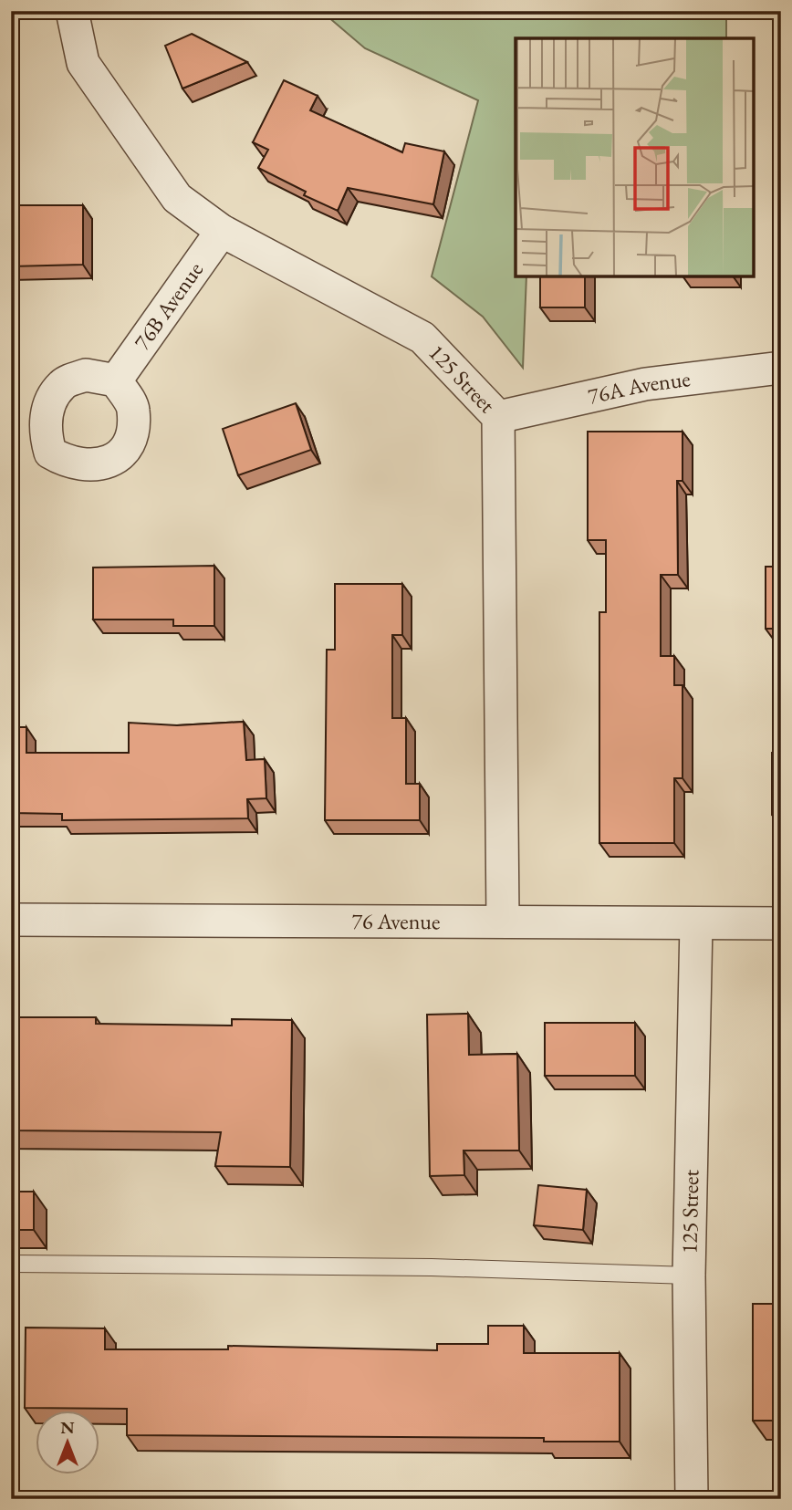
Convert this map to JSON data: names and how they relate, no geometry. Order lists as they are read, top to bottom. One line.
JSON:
{"streets":{"street":["76B Avenue","125 Street","76A Avenue","76 Avenue"]},"crossings":[["76B Avenue","125 Street"],["125 Street","76A Avenue"],["125 Street","76 Avenue"]],"north":"top"}
